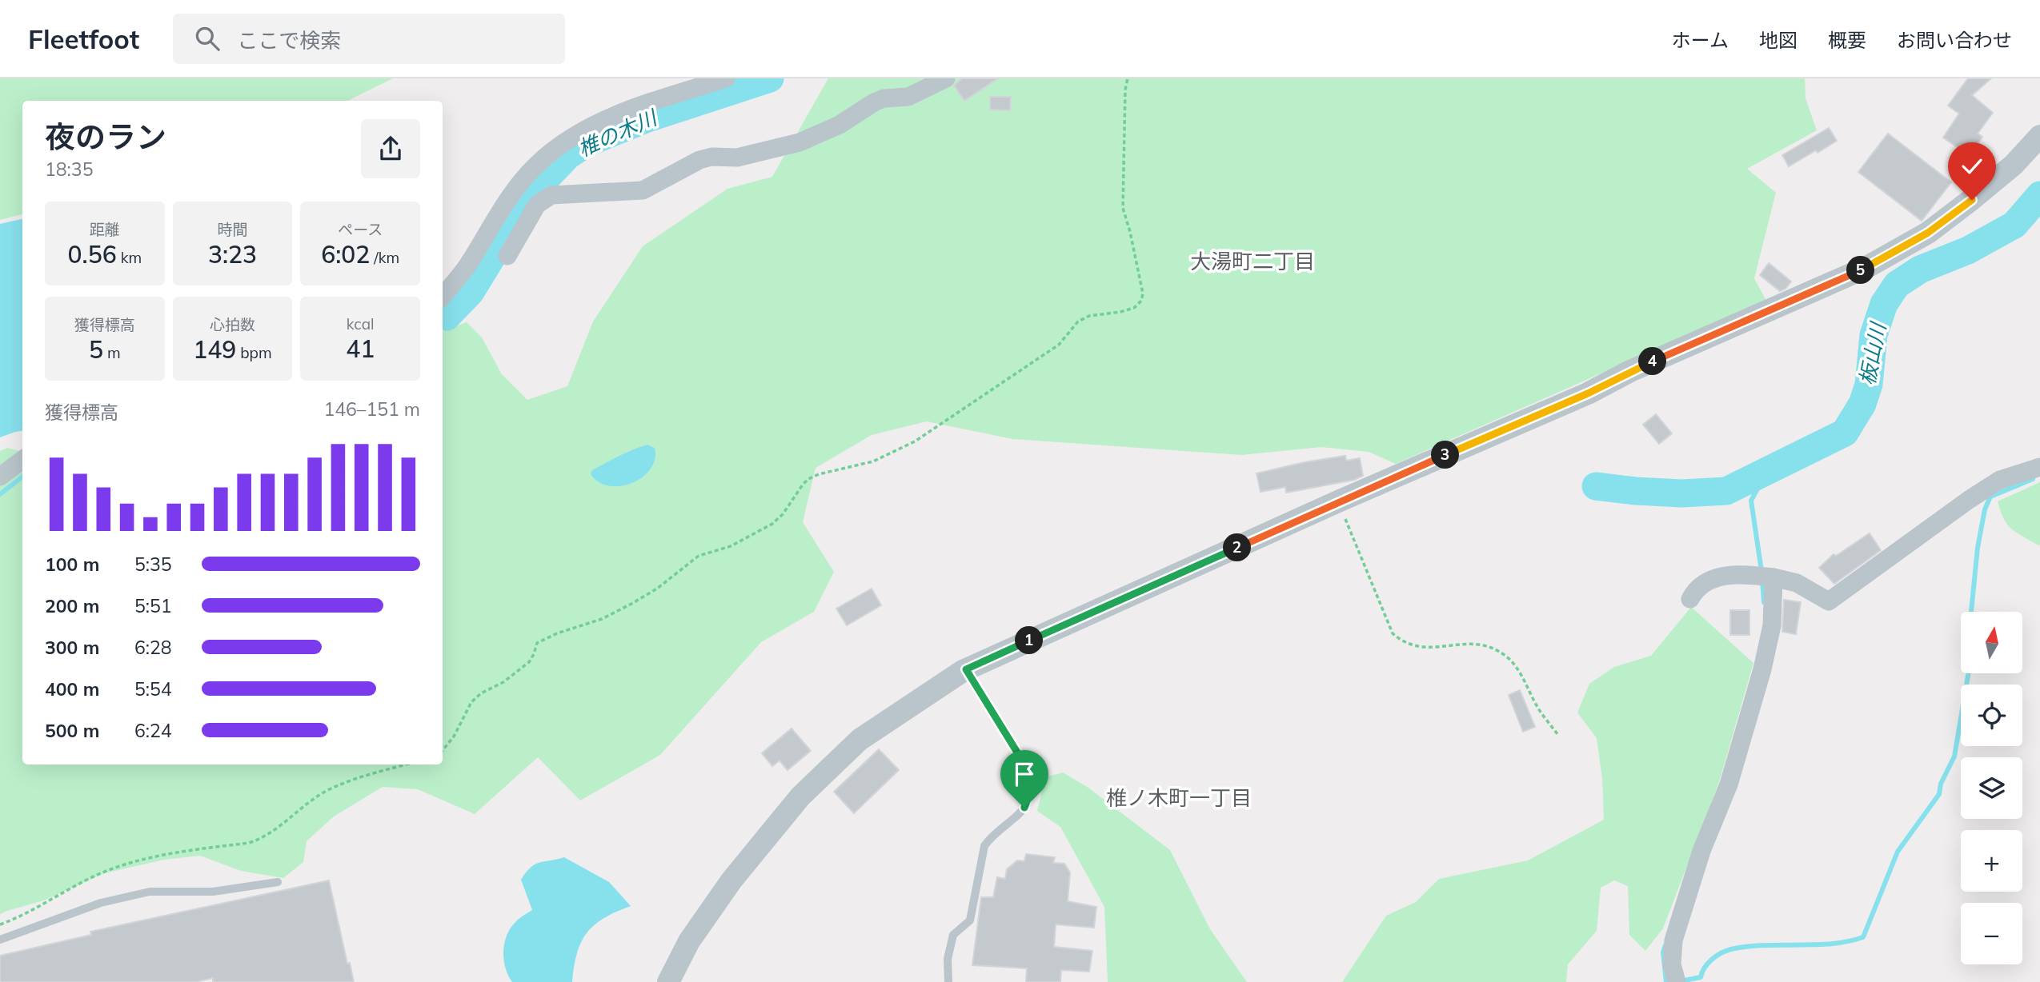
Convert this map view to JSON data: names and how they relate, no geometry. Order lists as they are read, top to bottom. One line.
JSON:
{"districts":["大湯町二丁目","椎ノ木町一丁目"],"water":["椎の木川","板山川"],"north":"top","page":{"header":"Fleetfoot","search":"ここで検索","nav":["ホーム","地図","概要","お問い合わせ"],"heading":["夜のラン","18:35"],"stats":[["距離","0.56 km"],["時間","3:23"],["ペース","6:02 /km"],["獲得標高","5 m"],["心拍数","149 bpm"],["kcal","41"]],"pins":["5","4","3","2","1"],"chart":["獲得標高","146–151 m"],"list":[{"name":"100 m","note":"5:35"},{"name":"200 m","note":"5:51"},{"name":"300 m","note":"6:28"},{"name":"400 m","note":"5:54"},{"name":"500 m","note":"6:24"}],"map_buttons":["+","−"]}}
